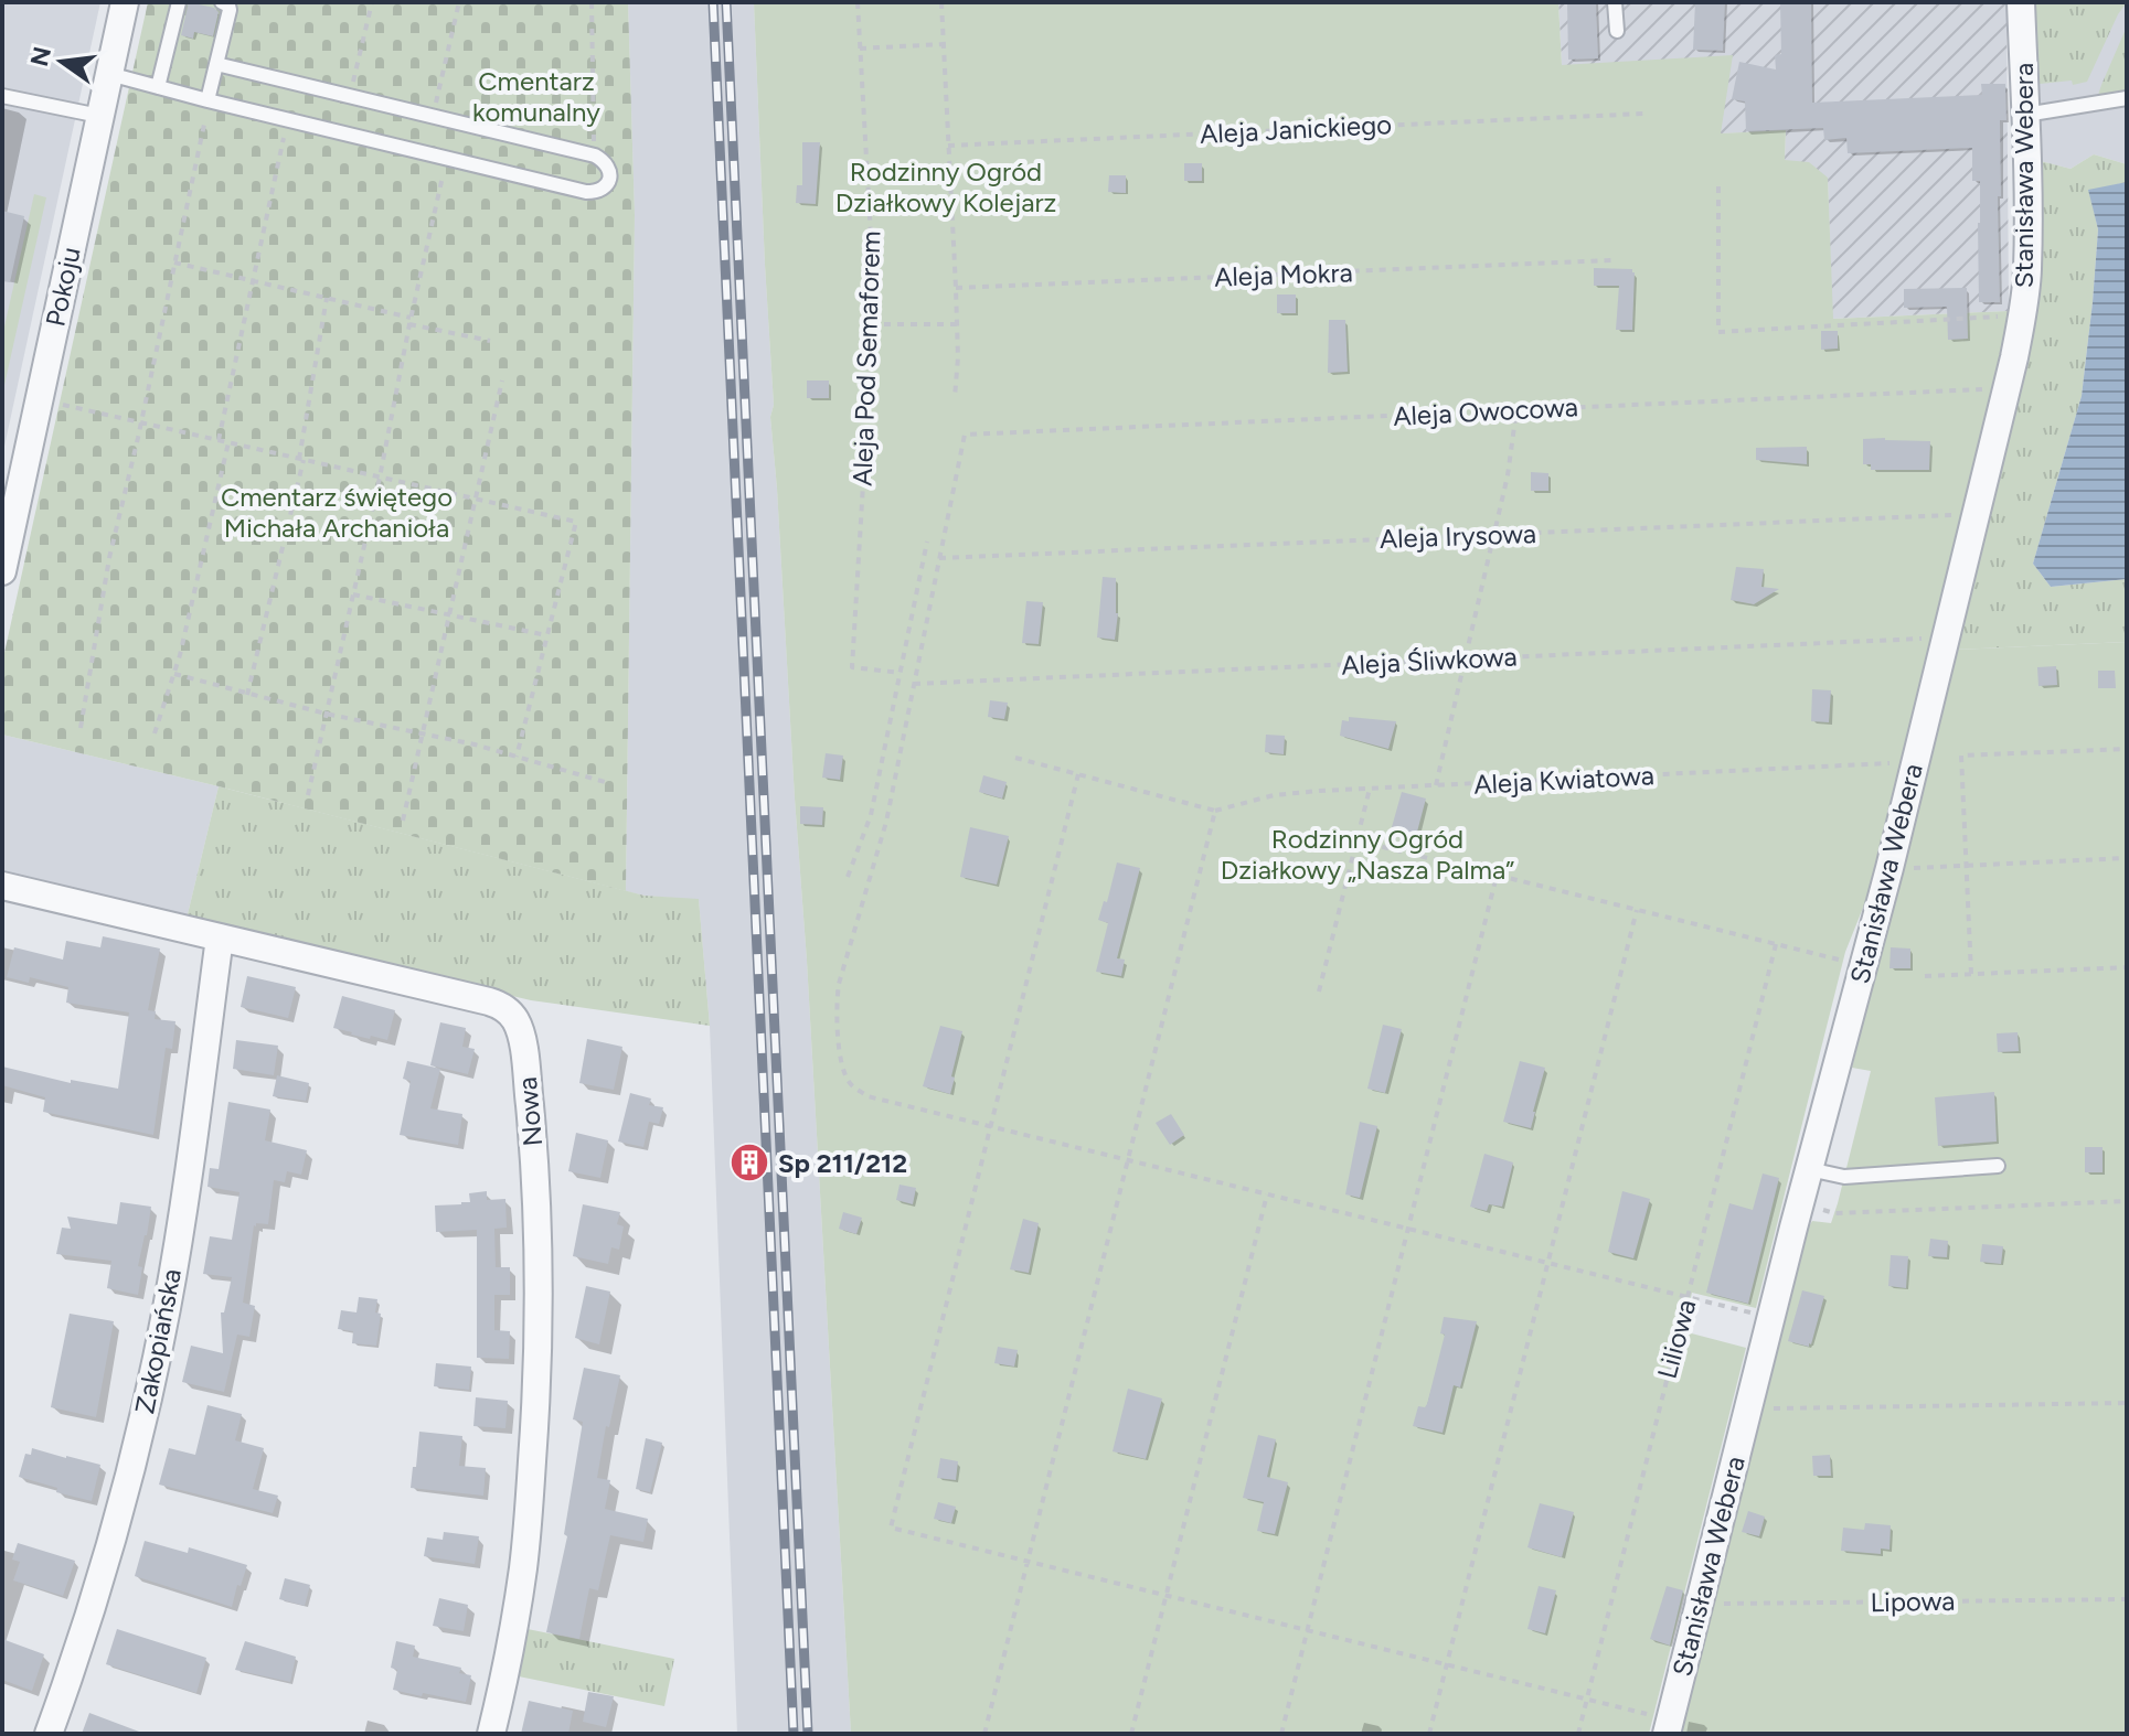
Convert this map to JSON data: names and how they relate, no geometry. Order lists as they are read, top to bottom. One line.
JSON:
{"streets":{"street":["Stanisława Webera","Pokoju","Nowa","Zakopiańska"],"path":["Aleja Janickiego","Aleja Mokra","Aleja Pod Semaforem","Aleja Owocowa","Aleja Irysowa","Aleja Śliwkowa","Aleja Kwiatowa","Liliowa","Lipowa"]},"crossings":[["Stanisława Webera","Aleja Owocowa"],["Stanisława Webera","Aleja Irysowa"],["Stanisława Webera","Aleja Śliwkowa"],["Stanisława Webera","Aleja Kwiatowa"],["Stanisława Webera","Lipowa"],["Aleja Owocowa","Aleja Irysowa"],["Nowa","Zakopiańska"]],"parks":["Cmentarz komunalny","Rodzinny Ogród Działkowy Kolejarz","Cmentarz świętego Michała Archanioła","Rodzinny Ogród Działkowy „Nasza Palma”"],"places":{"building":["Sp 211/212"]},"north":"left"}
